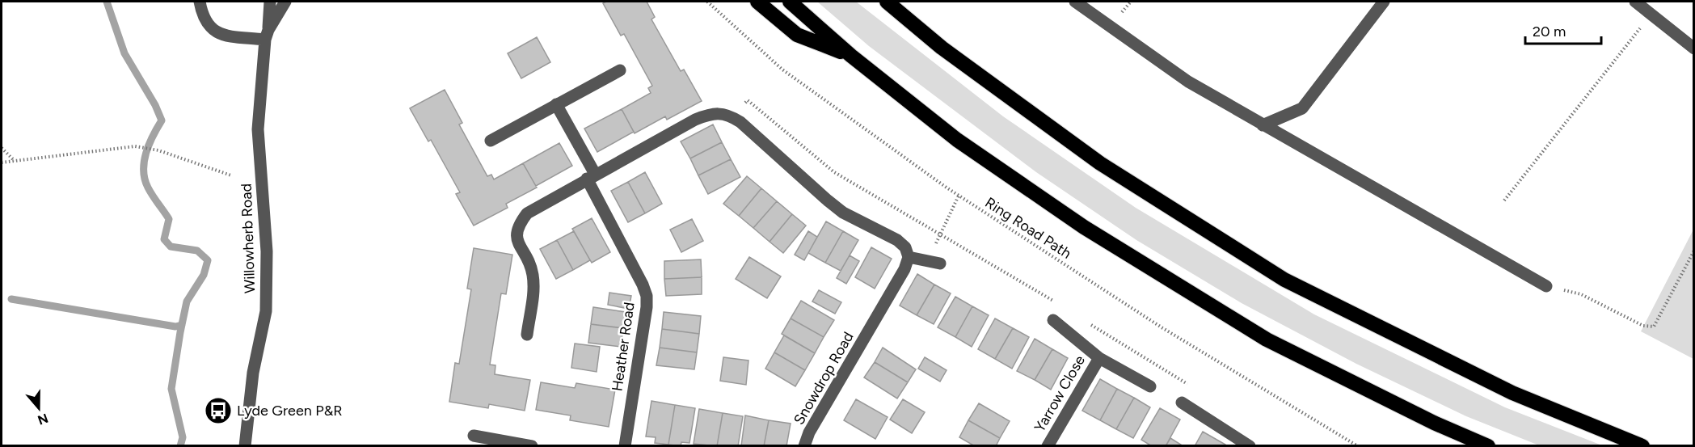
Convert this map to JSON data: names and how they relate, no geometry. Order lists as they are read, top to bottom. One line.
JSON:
{"streets":{"street":["Willowherb Road","Heather Road","Snowdrop Road","Yarrow Close"],"path":["Ring Road Path"]},"places":{"bus stop":["Lyde Green P&R"]},"scale_bar":"20 m","north":"bottom"}
